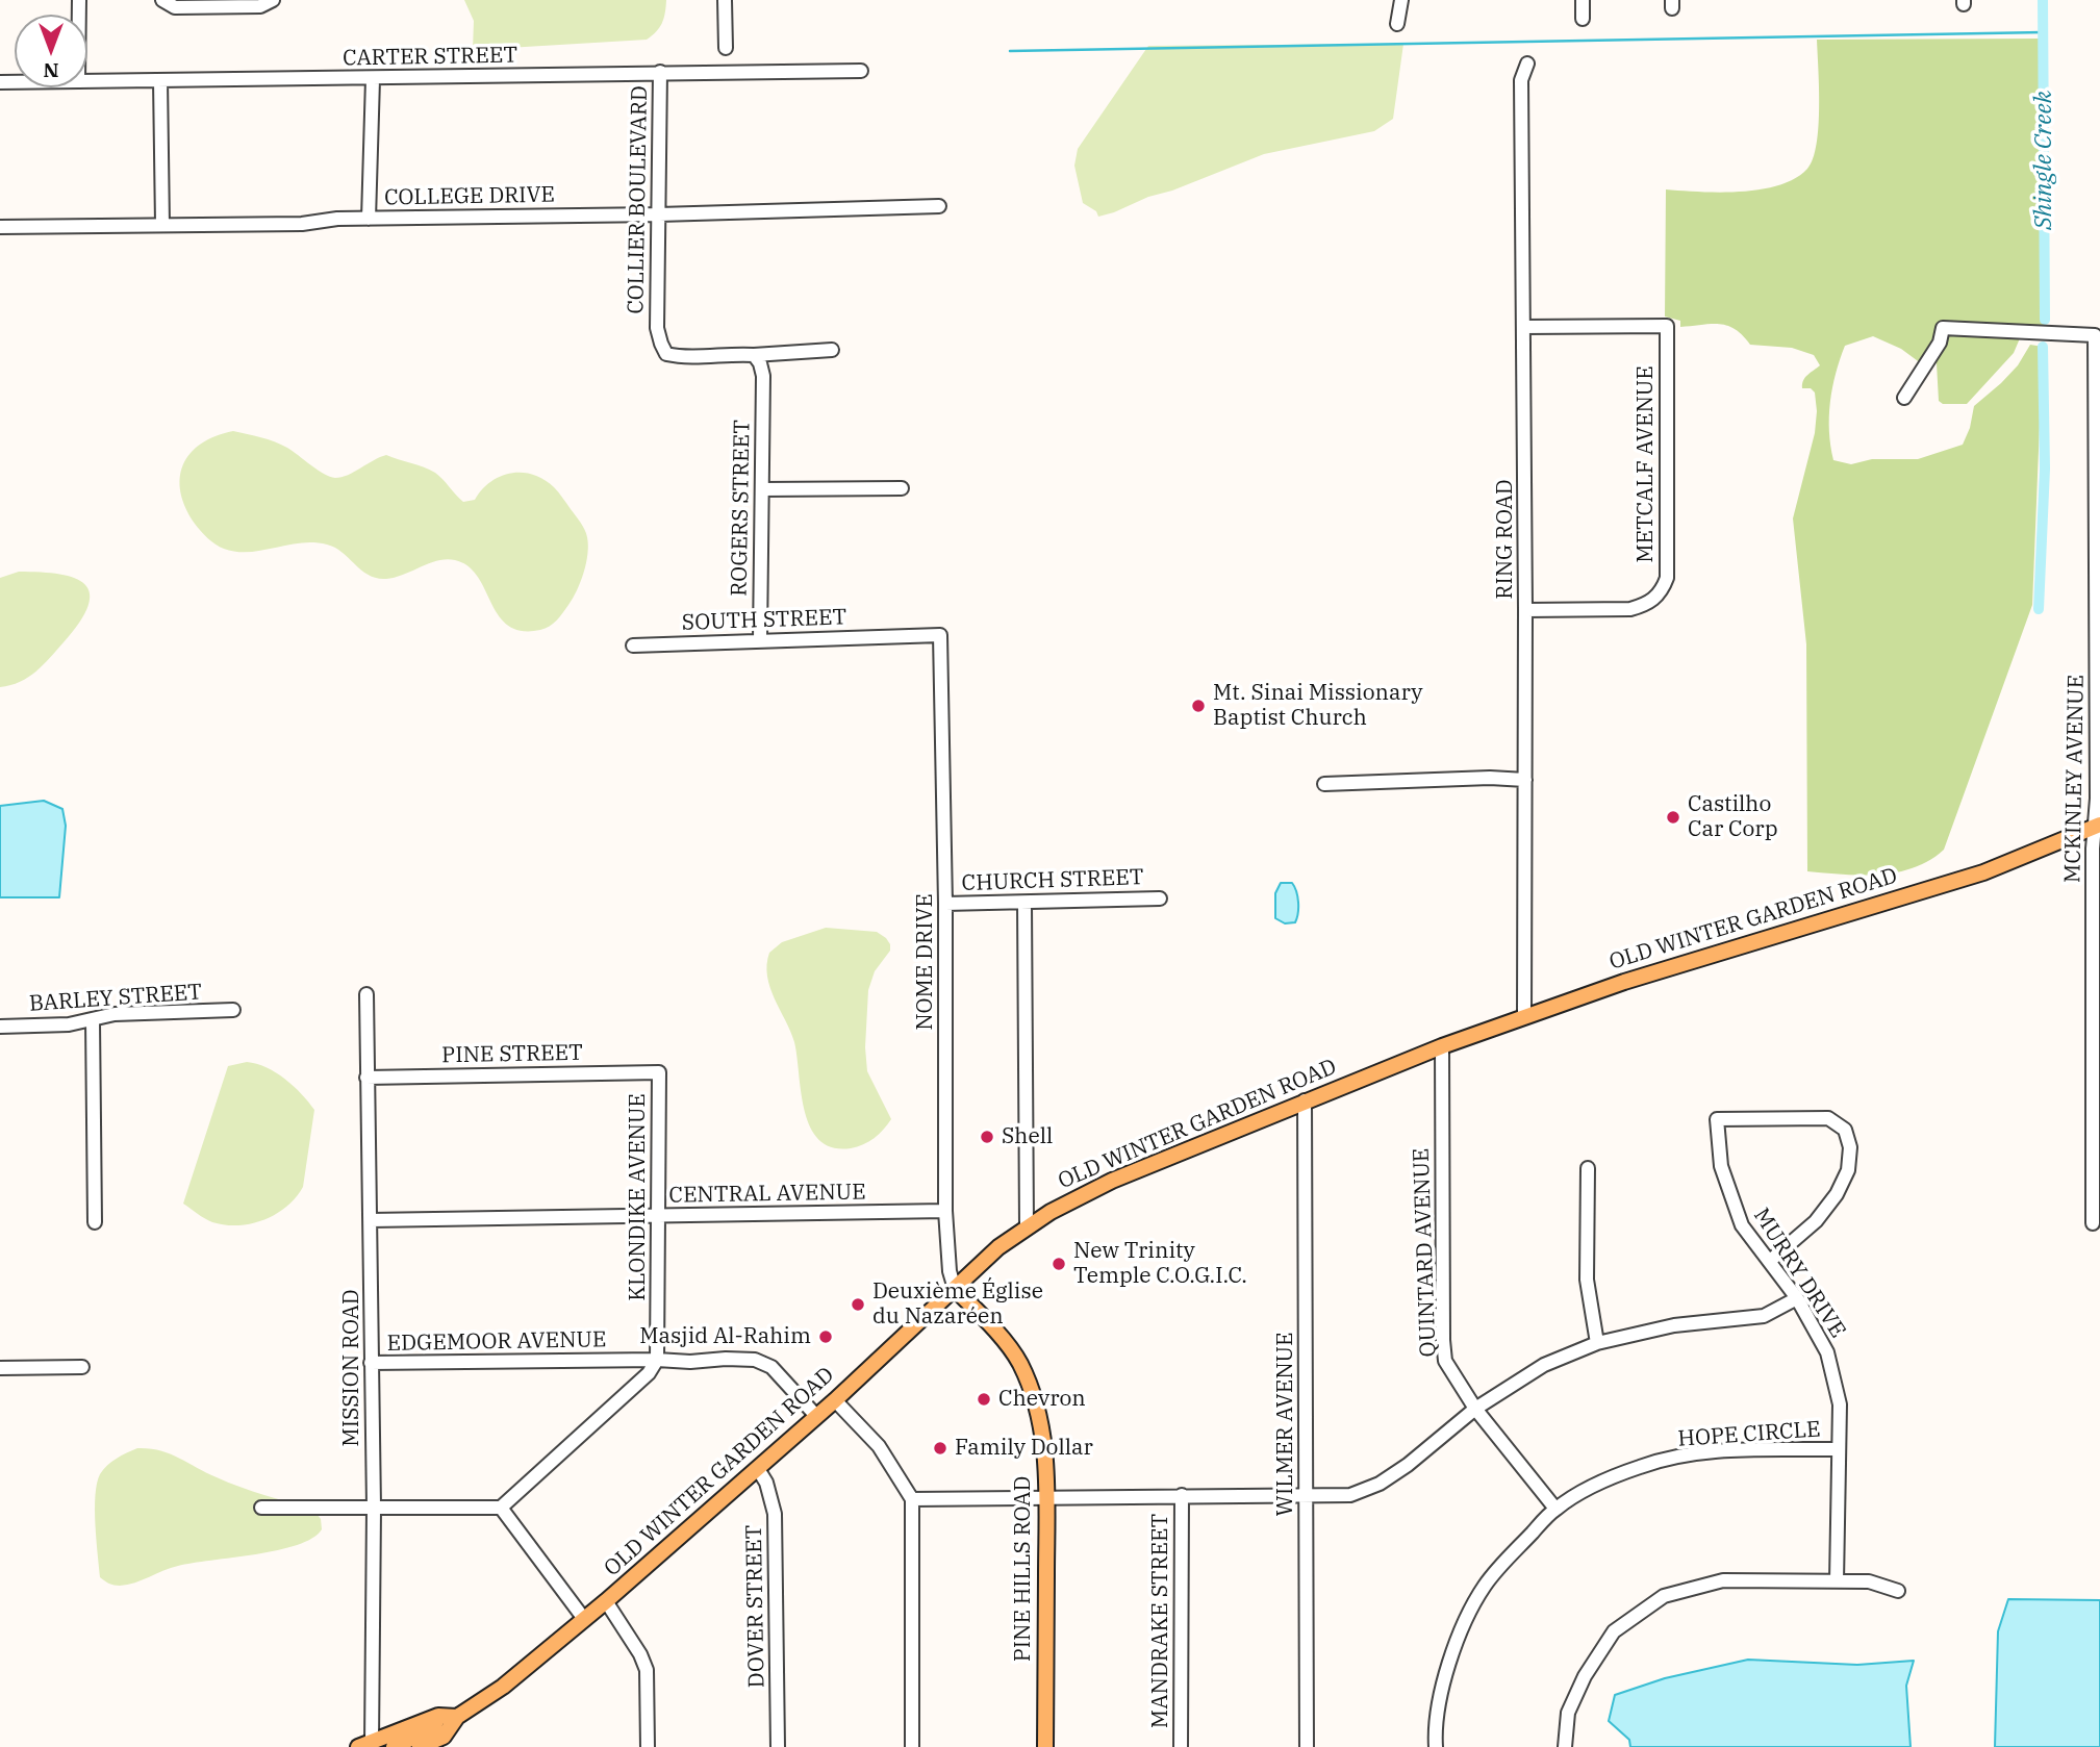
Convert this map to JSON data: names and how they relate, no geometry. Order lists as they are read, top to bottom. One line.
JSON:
{"streets":{"main road":["OLD WINTER GARDEN ROAD","PINE HILLS ROAD"],"street":["CARTER STREET","COLLEGE DRIVE","COLLIER BOULEVARD","METCALF AVENUE","ROGERS STREET","RING ROAD","SOUTH STREET","MCKINLEY AVENUE","CHURCH STREET","NOME DRIVE","BARLEY STREET","PINE STREET","CENTRAL AVENUE","KLONDIKE AVENUE","QUINTARD AVENUE","MURRY DRIVE","EDGEMOOR AVENUE","MISSION ROAD","WILMER AVENUE","HOPE CIRCLE","DOVER STREET","MANDRAKE STREET"]},"crossings":[["CARTER STREET","COLLIER BOULEVARD"],["COLLEGE DRIVE","COLLIER BOULEVARD"],["COLLIER BOULEVARD","ROGERS STREET"],["METCALF AVENUE","RING ROAD"],["ROGERS STREET","SOUTH STREET"],["RING ROAD","OLD WINTER GARDEN ROAD"],["SOUTH STREET","NOME DRIVE"],["MCKINLEY AVENUE","OLD WINTER GARDEN ROAD"],["CHURCH STREET","NOME DRIVE"],["OLD WINTER GARDEN ROAD","NOME DRIVE"],["OLD WINTER GARDEN ROAD","QUINTARD AVENUE"],["OLD WINTER GARDEN ROAD","EDGEMOOR AVENUE"],["OLD WINTER GARDEN ROAD","WILMER AVENUE"],["OLD WINTER GARDEN ROAD","PINE HILLS ROAD"],["OLD WINTER GARDEN ROAD","DOVER STREET"],["NOME DRIVE","CENTRAL AVENUE"],["NOME DRIVE","PINE HILLS ROAD"],["PINE STREET","KLONDIKE AVENUE"],["PINE STREET","MISSION ROAD"],["CENTRAL AVENUE","KLONDIKE AVENUE"],["CENTRAL AVENUE","MISSION ROAD"],["KLONDIKE AVENUE","EDGEMOOR AVENUE"],["QUINTARD AVENUE","HOPE CIRCLE"],["MURRY DRIVE","HOPE CIRCLE"],["EDGEMOOR AVENUE","MISSION ROAD"]],"water":["Shingle Creek"],"places":["Mt. Sinai Missionary Baptist Church","Castilho Car Corp","Shell","New Trinity Temple C.O.G.I.C.","Deuxième Église du Nazaréen","Masjid Al-Rahim","Chevron","Family Dollar"],"north":"bottom"}
